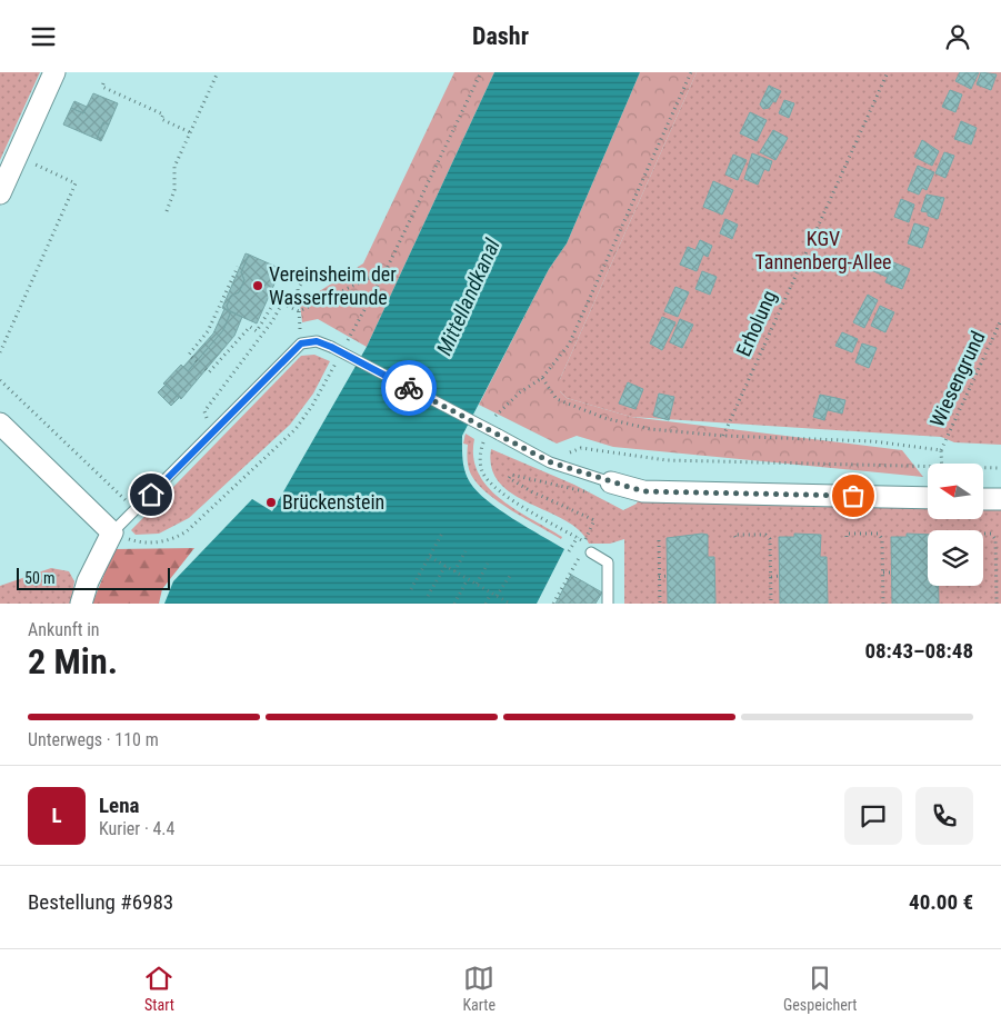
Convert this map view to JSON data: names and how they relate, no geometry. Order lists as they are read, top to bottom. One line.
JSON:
{"streets":{"path":["Erholung","Wiesengrund"]},"water":["Mittellandkanal"],"parks":["KGV Tannenberg-Allee"],"places":["Vereinsheim der Wasserfreunde","Brückenstein"],"scale_bar":"50 m","north":"left","page":{"header":"Dashr","scale":"50 m","heading":["2 Min.","Ankunft in","08:43–08:48"],"panel":["Lena","Kurier · 4.4","Bestellung #6983","40.00 €"],"bar":"Unterwegs · 110 m","round":"L","tabs":["Start","Karte","Gespeichert"]}}
